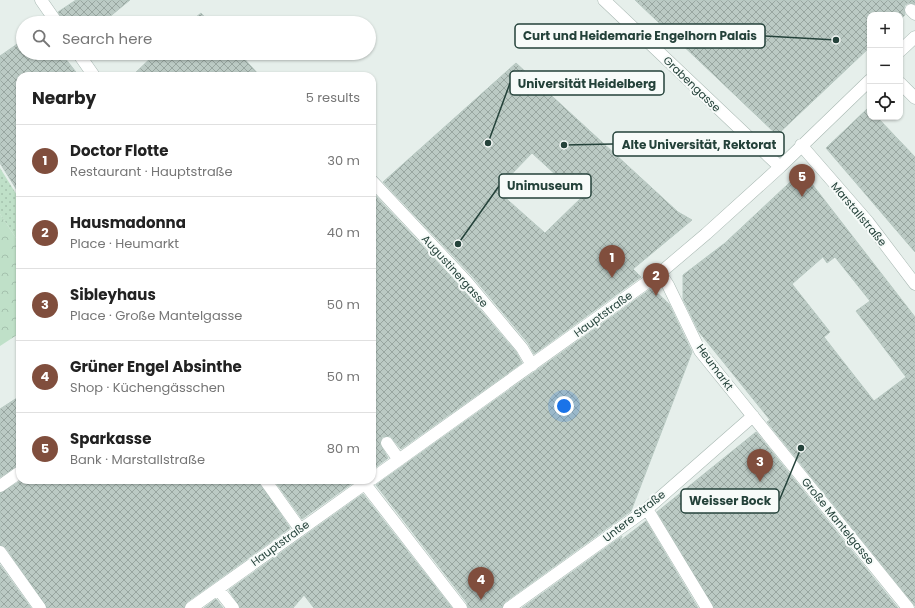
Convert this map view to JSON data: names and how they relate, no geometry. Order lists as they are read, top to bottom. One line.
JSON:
{"streets":{"street":["Grabengasse","Marstallstraße","Augustinergasse","Hauptstraße","Heumarkt","Untere Straße","Große Mantelgasse"]},"crossings":[["Grabengasse","Hauptstraße"],["Marstallstraße","Hauptstraße"],["Augustinergasse","Hauptstraße"],["Hauptstraße","Heumarkt"],["Heumarkt","Untere Straße"],["Heumarkt","Große Mantelgasse"],["Untere Straße","Große Mantelgasse"]],"places":["Curt und Heidemarie Engelhorn Palais","Universität Heidelberg","Alte Universität, Rektorat","Unimuseum","Weisser Bock"],"page":{"map_buttons":["+","−"],"search":"Search here","heading":["Nearby","5 results"],"list":[{"mark":"1","name":"Doctor Flotte","note":"Restaurant · Hauptstraße","value":"30 m"},{"mark":"2","name":"Hausmadonna","note":"Place · Heumarkt","value":"40 m"},{"mark":"3","name":"Sibleyhaus","note":"Place · Große Mantelgasse","value":"50 m"},{"mark":"4","name":"Grüner Engel Absinthe","note":"Shop · Küchengässchen","value":"50 m"},{"mark":"5","name":"Sparkasse","note":"Bank · Marstallstraße","value":"80 m"}],"pins":["5","1","2","3","4"]}}
